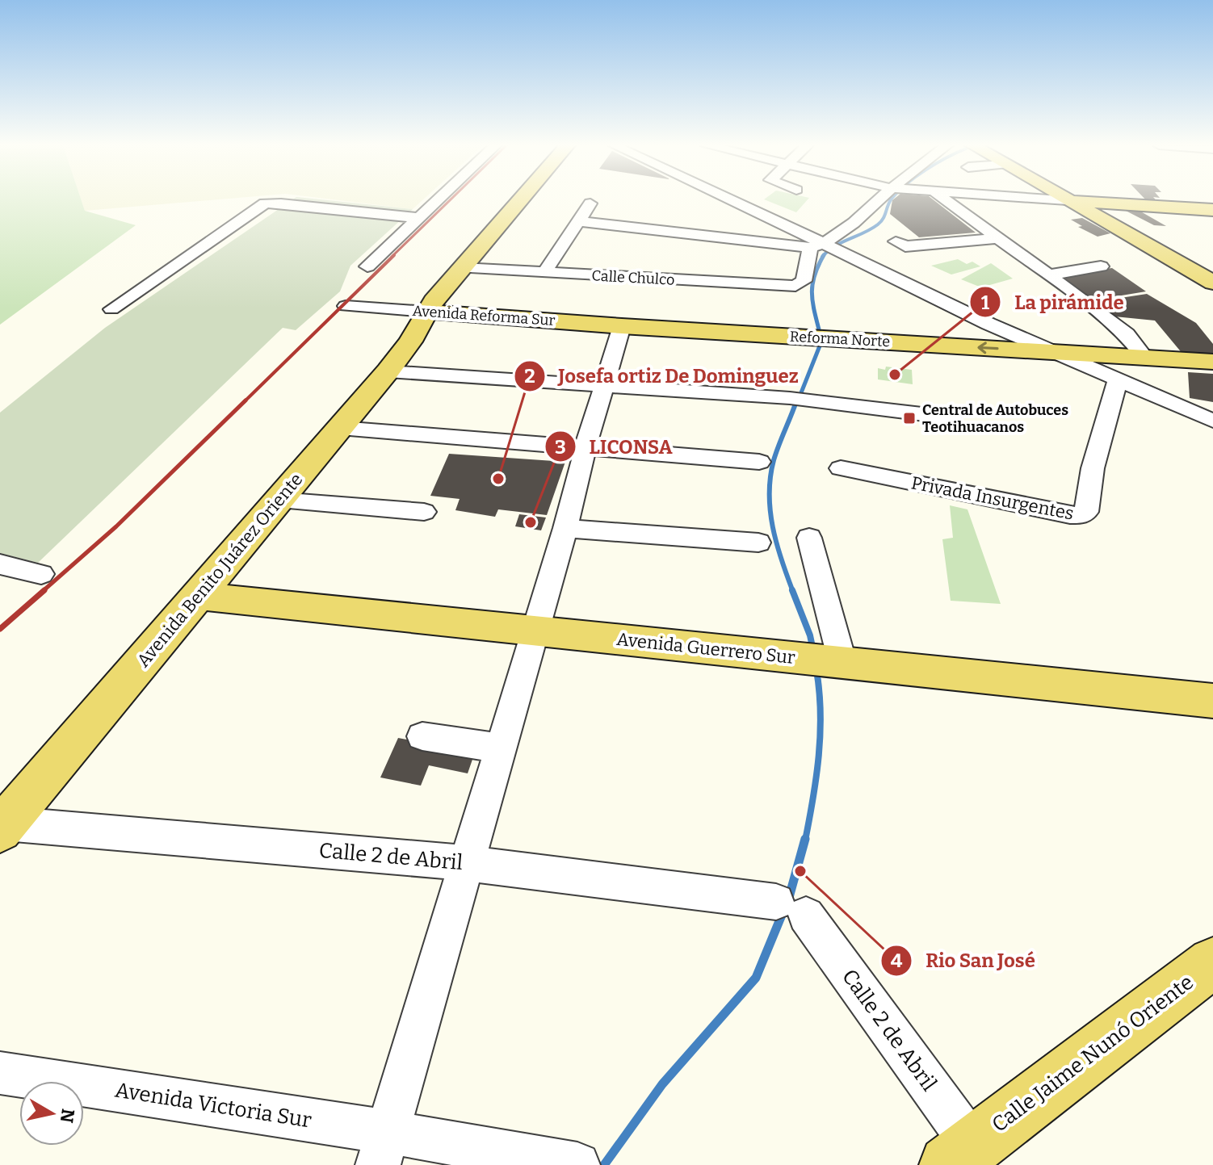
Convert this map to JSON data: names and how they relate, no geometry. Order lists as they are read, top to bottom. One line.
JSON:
{"streets":{"main road":["Avenida Reforma Sur","Reforma Norte","Avenida Benito Juárez Oriente","Avenida Guerrero Sur","Calle Jaime Nunó Oriente"],"street":["Calle Chulco","Privada Insurgentes","Calle 2 de Abril","Avenida Victoria Sur"]},"crossings":[["Calle Chulco","Avenida Benito Juárez Oriente"],["Avenida Reforma Sur","Reforma Norte"],["Avenida Reforma Sur","Avenida Benito Juárez Oriente"],["Avenida Benito Juárez Oriente","Avenida Guerrero Sur"],["Avenida Benito Juárez Oriente","Calle 2 de Abril"],["Calle 2 de Abril","Calle Jaime Nunó Oriente"]],"one_way":["Reforma Norte"],"places":{"other":["La pirámide","Josefa ortiz De Dominguez","LICONSA","Rio San José"],"transit":["Central de Autobuces Teotihuacanos"]},"north":"right"}
